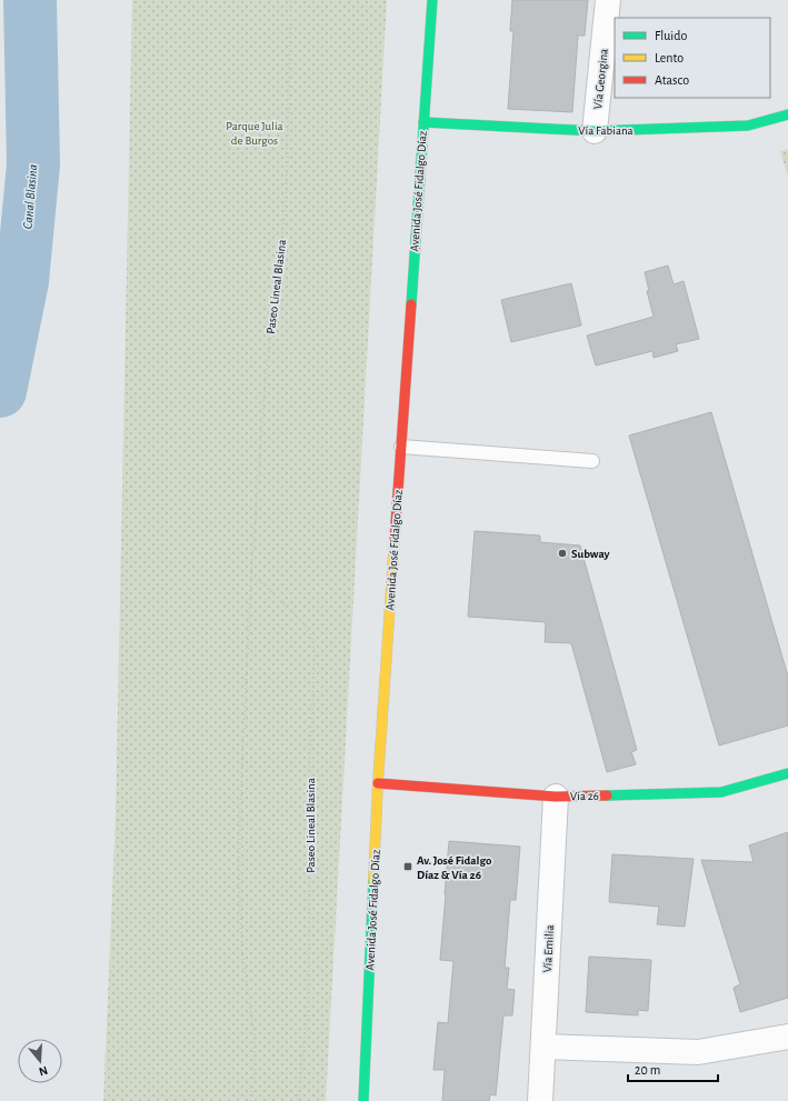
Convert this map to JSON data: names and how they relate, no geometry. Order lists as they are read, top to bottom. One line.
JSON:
{"streets":{"street":["Vía Georgina","Vía Fabiana","Avenida José Fidalgo Díaz","Vía 26","Vía Emilia"],"path":["Paseo Lineal Blasina"]},"crossings":[["Vía Georgina","Vía Fabiana"],["Vía Fabiana","Avenida José Fidalgo Díaz"],["Avenida José Fidalgo Díaz","Vía 26"],["Vía 26","Vía Emilia"]],"water":["Canal Blasina"],"parks":["Parque Julia de Burgos"],"places":{"other":["Subway"],"transit":["Av. José Fidalgo Díaz & Vía 26"]},"legend":["Fluido","Lento","Atasco"],"scale_bar":"20 m","north":"bottom"}
